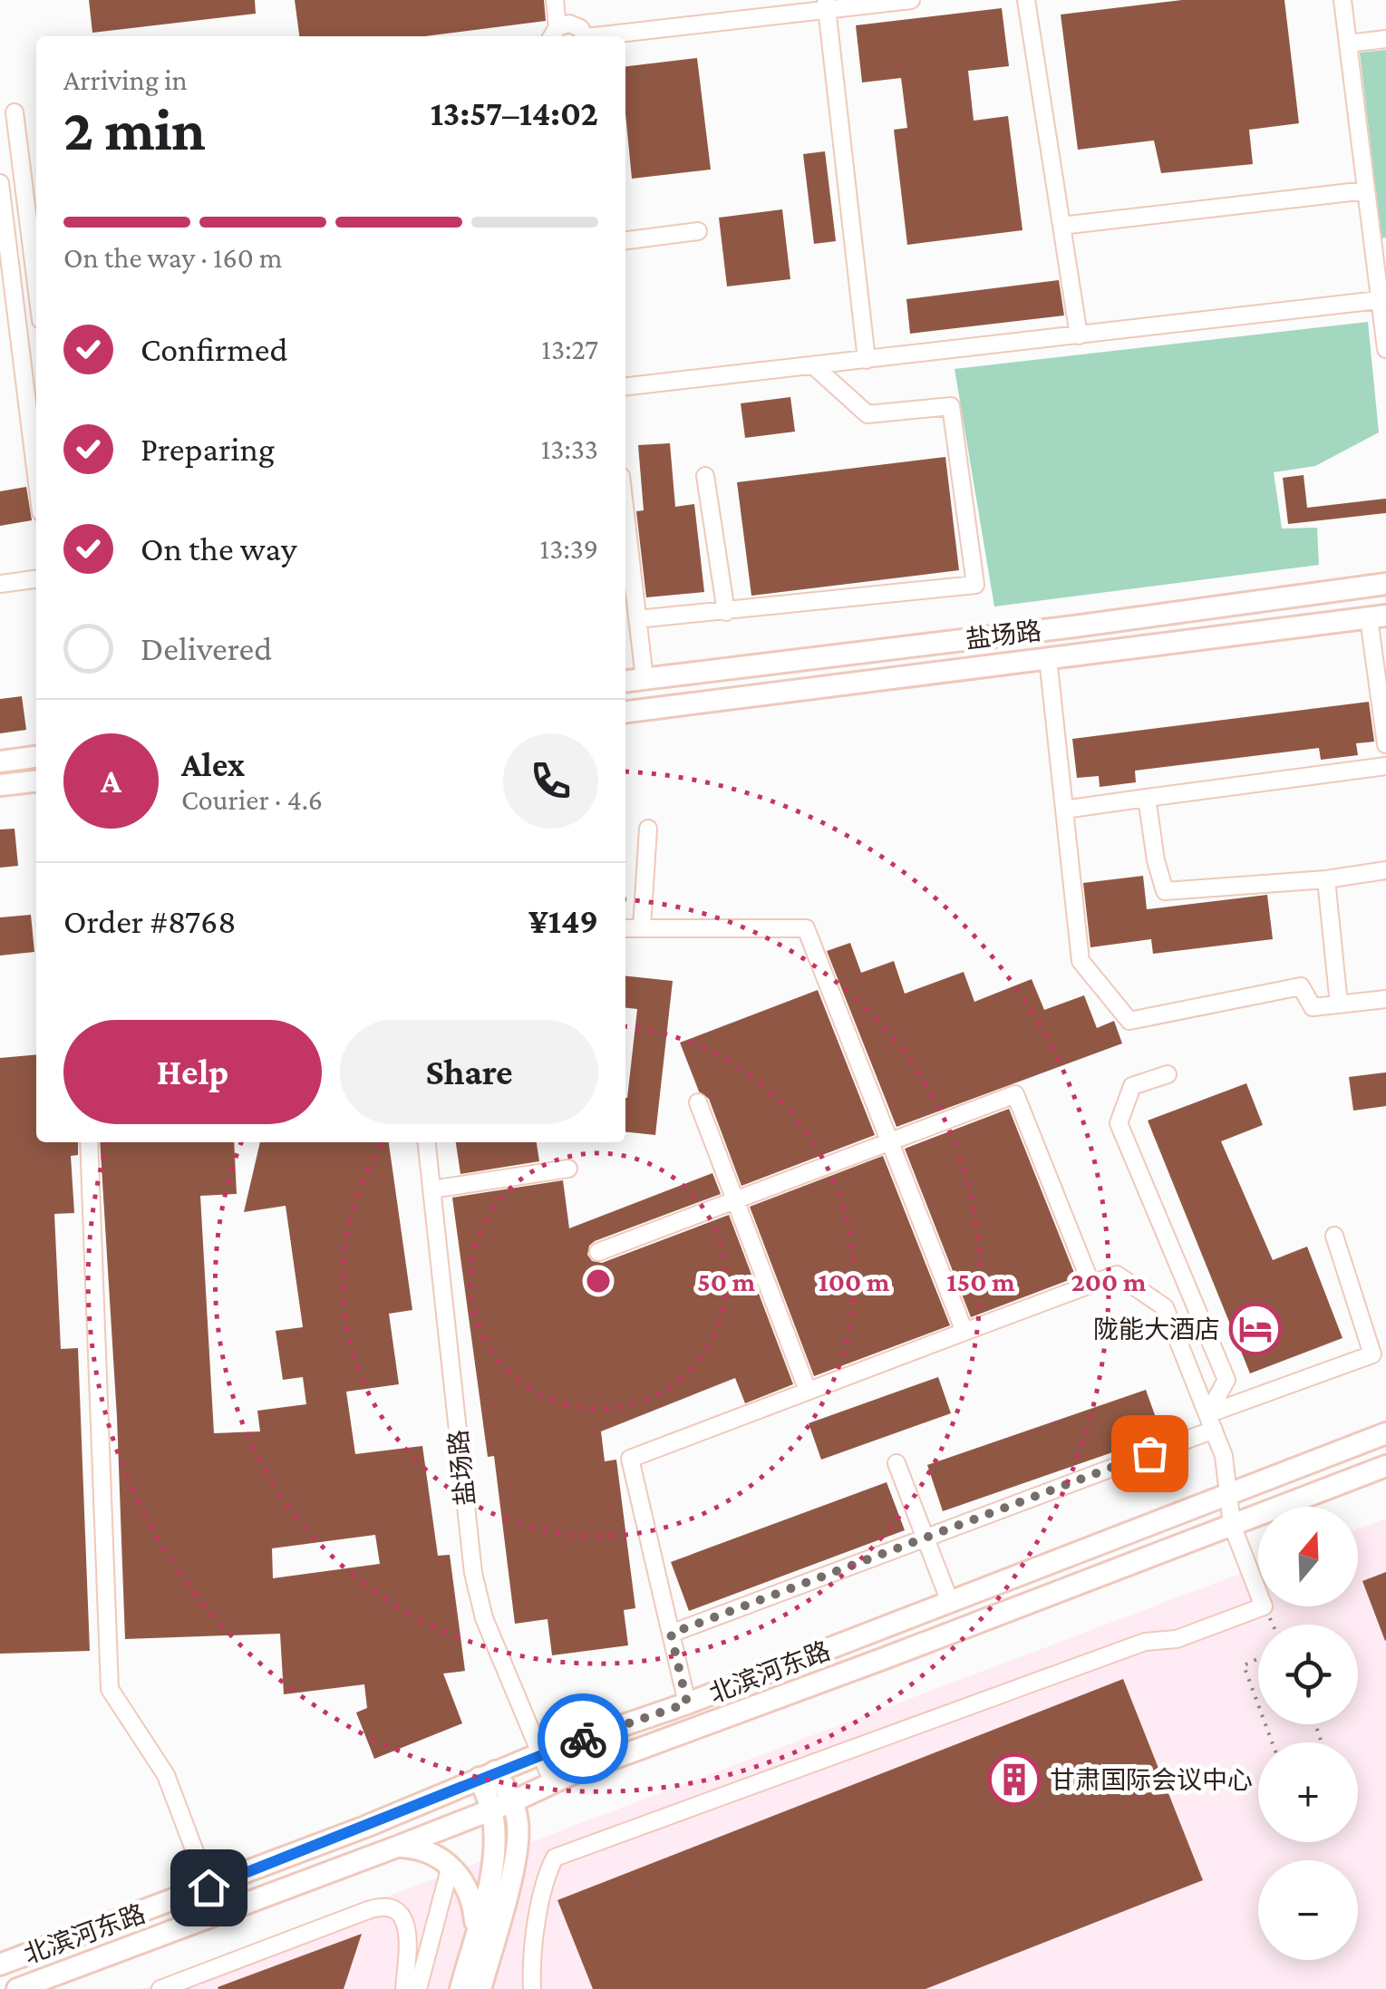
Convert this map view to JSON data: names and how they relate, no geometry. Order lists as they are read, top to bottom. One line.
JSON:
{"streets":{"main road":["盐场路","北滨河东路"]},"crossings":[["盐场路","北滨河东路"]],"places":{"hotel":["陇能大酒店"],"building":["甘肃国际会议中心"]},"north":"top","page":{"heading":["2 min","Arriving in","13:57–14:02"],"panel":["Alex","Courier · 4.6","Order #8768","¥149"],"bar":"On the way · 160 m","list":[["Confirmed","13:27"],["Preparing","13:33"],["On the way","13:39"],"Delivered"],"round":"A","buttons":["Help","Share"],"map_buttons":["+","−"]},"rings":["50 m","100 m","150 m","200 m"]}
